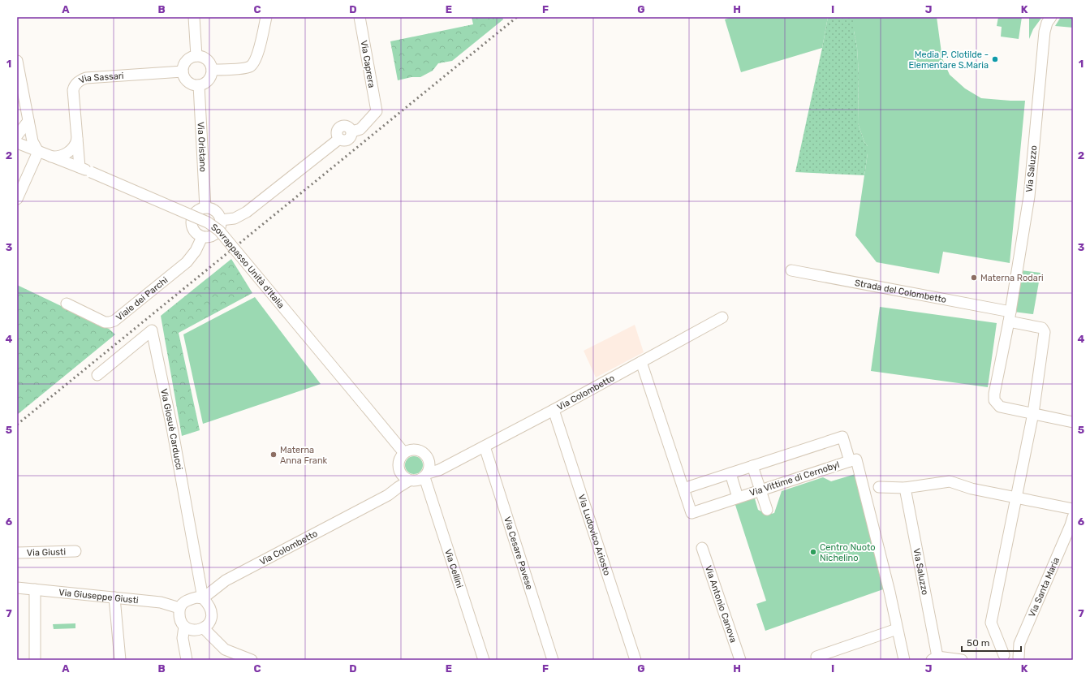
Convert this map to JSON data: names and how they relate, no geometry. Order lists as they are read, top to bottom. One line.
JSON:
{"streets":{"street":["Via Caprera","Via Sassari","Via Oristano","Via Saluzzo","Sovrappasso Unità d'Italia","Strada del Colombetto","Viale dei Parchi","Via Colombetto","Via Giosuè Carducci","Via Vittime di Cernobyl","Via Ludovico Ariosto","Via Giusti","Via Cesare Pavese","Via Cellini","Via Santa Maria","Via Giuseppe Giusti","Via Antonio Canova"]},"crossings":[["Via Caprera","Via Oristano"],["Via Caprera","Viale dei Parchi"],["Via Sassari","Via Oristano"],["Via Sassari","Sovrappasso Unità d'Italia"],["Via Oristano","Viale dei Parchi"],["Via Saluzzo","Strada del Colombetto"],["Sovrappasso Unità d'Italia","Via Colombetto"],["Sovrappasso Unità d'Italia","Via Cellini"],["Via Colombetto","Via Giosuè Carducci"],["Via Colombetto","Via Vittime di Cernobyl"],["Via Colombetto","Via Ludovico Ariosto"],["Via Colombetto","Via Cesare Pavese"],["Via Colombetto","Via Cellini"],["Via Colombetto","Via Giuseppe Giusti"],["Via Giosuè Carducci","Via Giuseppe Giusti"]],"places":["Media P. Clotilde - Elementare S.Maria","Materna Rodari","Materna Anna Frank","Centro Nuoto Nichelino"],"scale_bar":"50 m","grid":{"columns":["A","B","C","D","E","F","G","H","I","J","K"],"rows":["1","2","3","4","5","6","7"]}}
